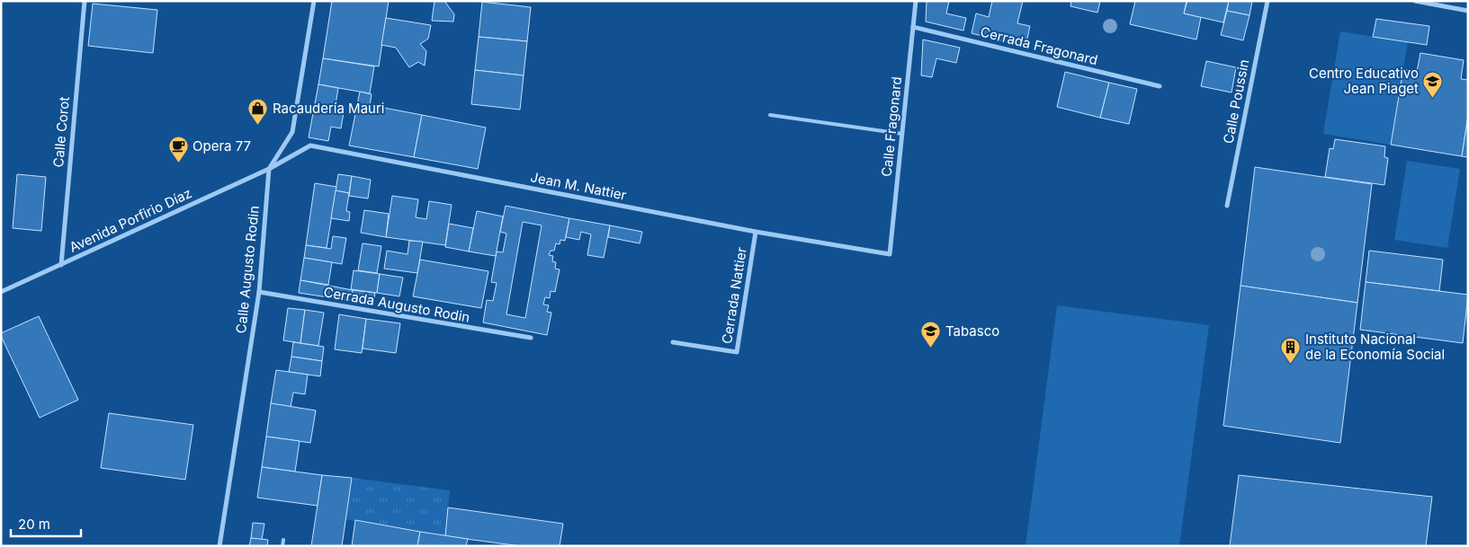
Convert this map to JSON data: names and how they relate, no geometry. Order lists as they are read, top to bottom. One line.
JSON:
{"streets":{"street":["Cerrada Fragonard","Calle Poussin","Calle Fragonard","Calle Corot","Jean M. Nattier","Avenida Porfirio Díaz","Calle Augusto Rodin","Cerrada Nattier","Cerrada Augusto Rodin"]},"crossings":[["Cerrada Fragonard","Calle Fragonard"],["Calle Fragonard","Jean M. Nattier"],["Calle Corot","Avenida Porfirio Díaz"],["Jean M. Nattier","Avenida Porfirio Díaz"],["Jean M. Nattier","Calle Augusto Rodin"],["Jean M. Nattier","Cerrada Nattier"],["Avenida Porfirio Díaz","Calle Augusto Rodin"],["Calle Augusto Rodin","Cerrada Augusto Rodin"]],"places":{"school or university":["Centro Educativo Jean Piaget","Tabasco"],"shop":["Racaudería Mauri"],"cafe":["Opera 77"],"building":["Instituto Nacional de la Economía Social"]},"scale_bar":"20 m"}
